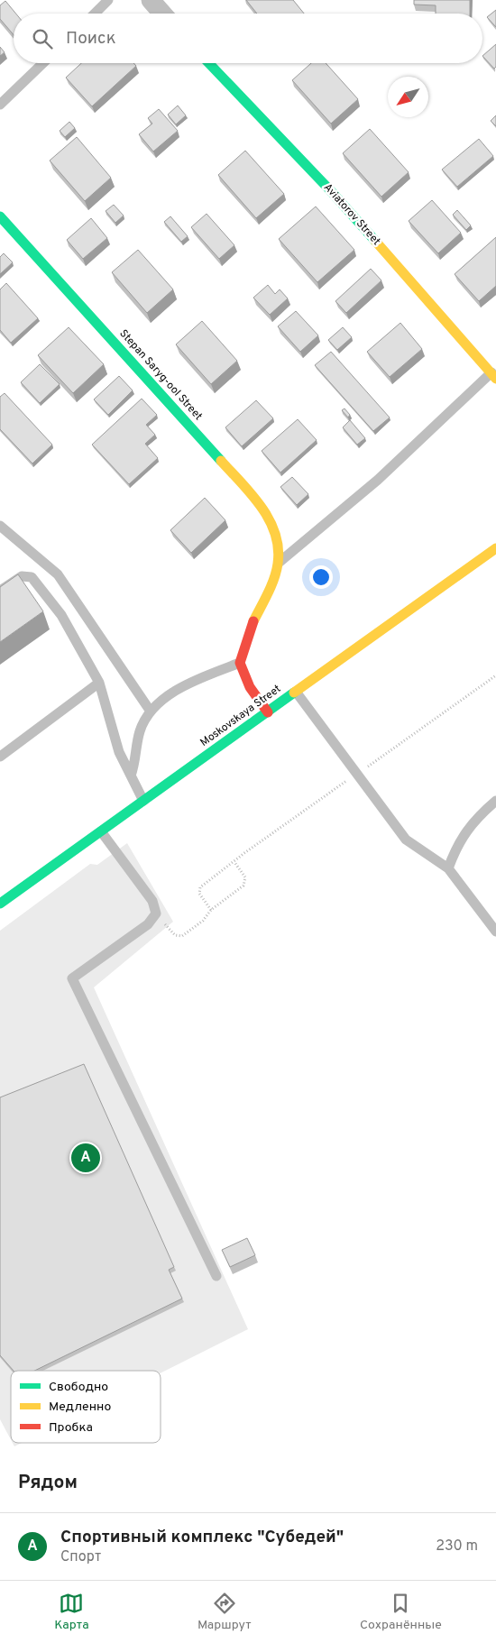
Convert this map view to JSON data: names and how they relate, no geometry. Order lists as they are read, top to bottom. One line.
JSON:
{"streets":{"street":["Aviatorov Street","Stepan Saryg-ool Street","Moskovskaya Street"]},"legend":["Свободно","Медленно","Пробка"],"north":"bottom left","page":{"search":"Поиск","pins":"A","heading":"Рядом","list":[{"mark":"A","name":"Спортивный комплекс \"Субедей\"","note":"Спорт","value":"230 m"}],"nav":["Карта","Маршрут","Сохранённые"]}}
